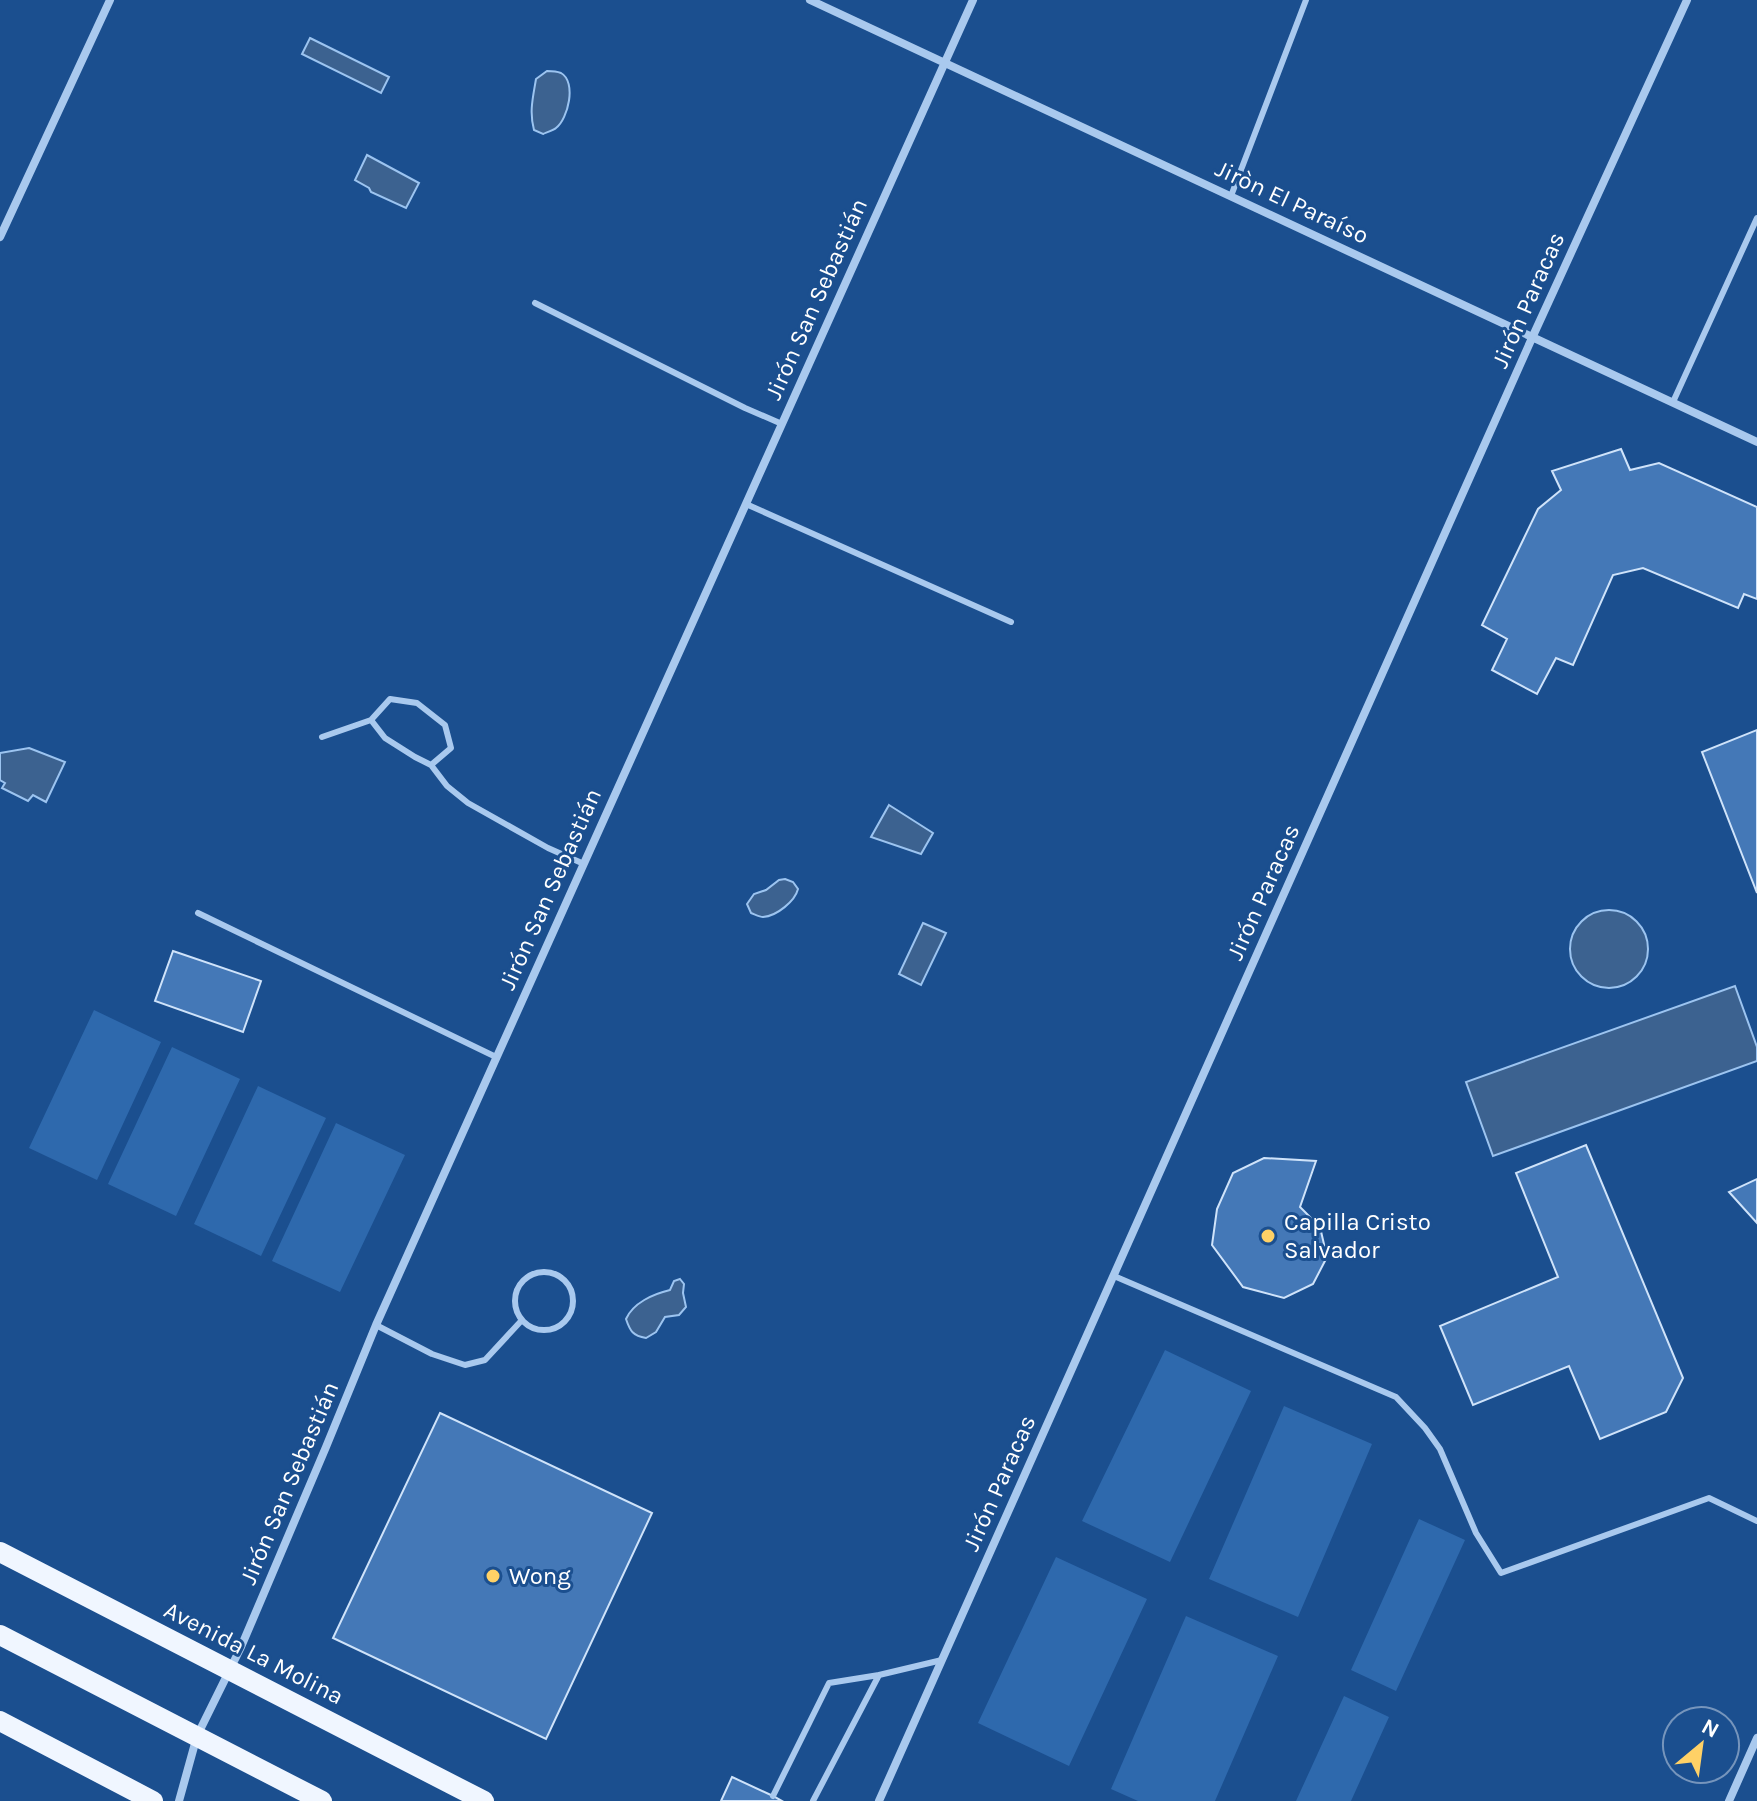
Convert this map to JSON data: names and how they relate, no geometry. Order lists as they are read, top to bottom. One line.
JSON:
{"streets":{"main road":["Avenida La Molina"],"street":["Jiròn El Paraíso","Jirón San Sebastián","Jirón Paracas"]},"crossings":[["Jiròn El Paraíso","Jirón San Sebastián"],["Jiròn El Paraíso","Jirón Paracas"],["Jirón San Sebastián","Avenida La Molina"]],"places":["Capilla Cristo Salvador","Wong"],"north":"top right"}
